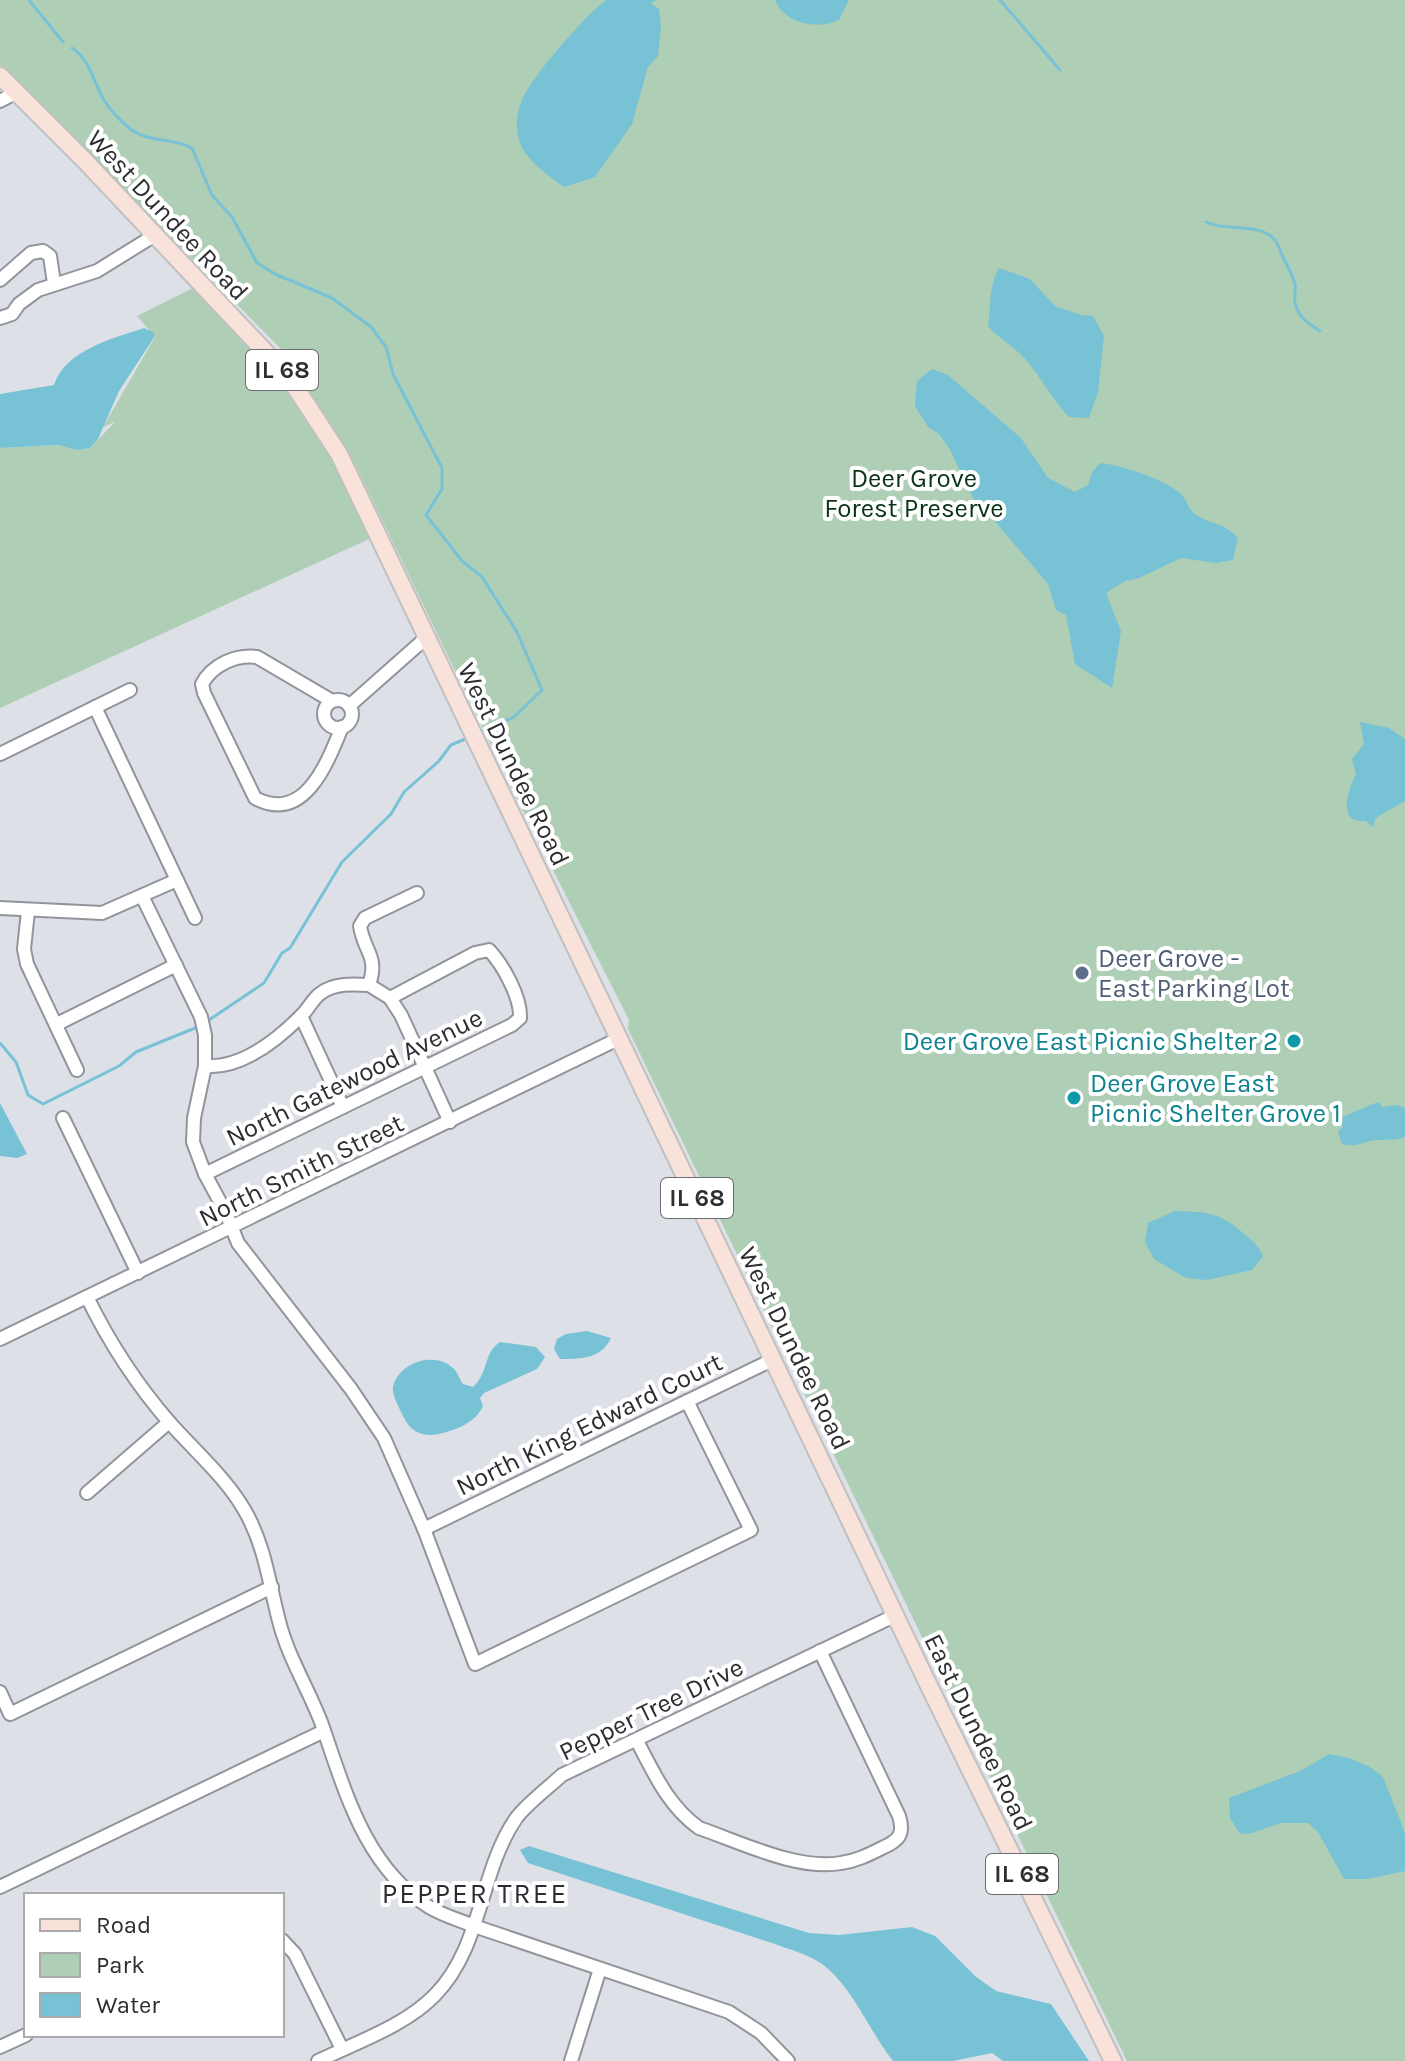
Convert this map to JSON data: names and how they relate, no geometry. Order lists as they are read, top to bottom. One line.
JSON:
{"streets":{"main road":["West Dundee Road","IL 68","East Dundee Road"],"street":["North Gatewood Avenue","North Smith Street","North King Edward Court","Pepper Tree Drive"]},"crossings":[["West Dundee Road","North Smith Street"],["West Dundee Road","North King Edward Court"],["West Dundee Road","East Dundee Road"],["Pepper Tree Drive","East Dundee Road"]],"districts":["PEPPER TREE"],"parks":["Deer Grove Forest Preserve"],"places":["Deer Grove - East Parking Lot","Deer Grove East Picnic Shelter 2","Deer Grove East Picnic Shelter Grove 1"],"legend":["Road","Park","Water"]}
